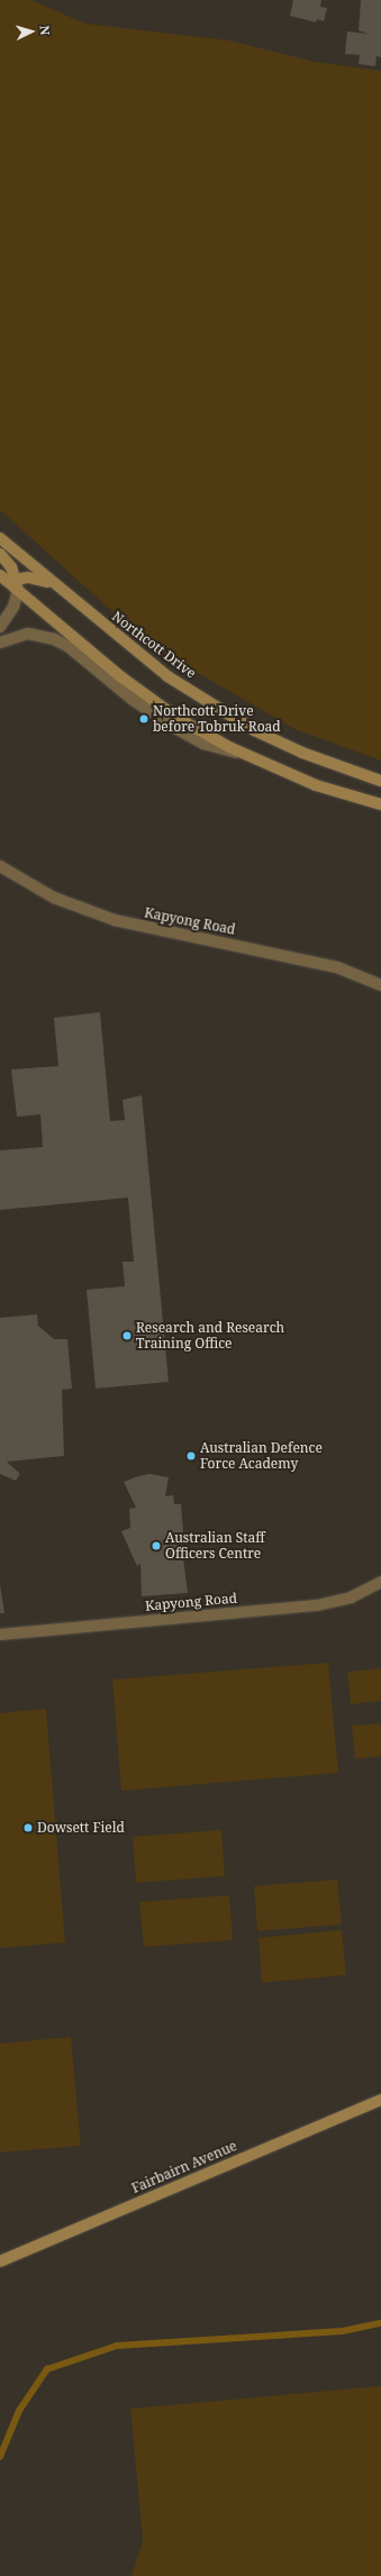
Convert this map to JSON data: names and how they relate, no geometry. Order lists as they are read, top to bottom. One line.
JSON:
{"streets":{"street":["Northcott Drive","Kapyong Road","Fairbairn Avenue"]},"places":["Northcott Drive before Tobruk Road","Research and Research Training Office","Australian Defence Force Academy","Australian Staff Officers Centre","Dowsett Field"],"north":"right"}
